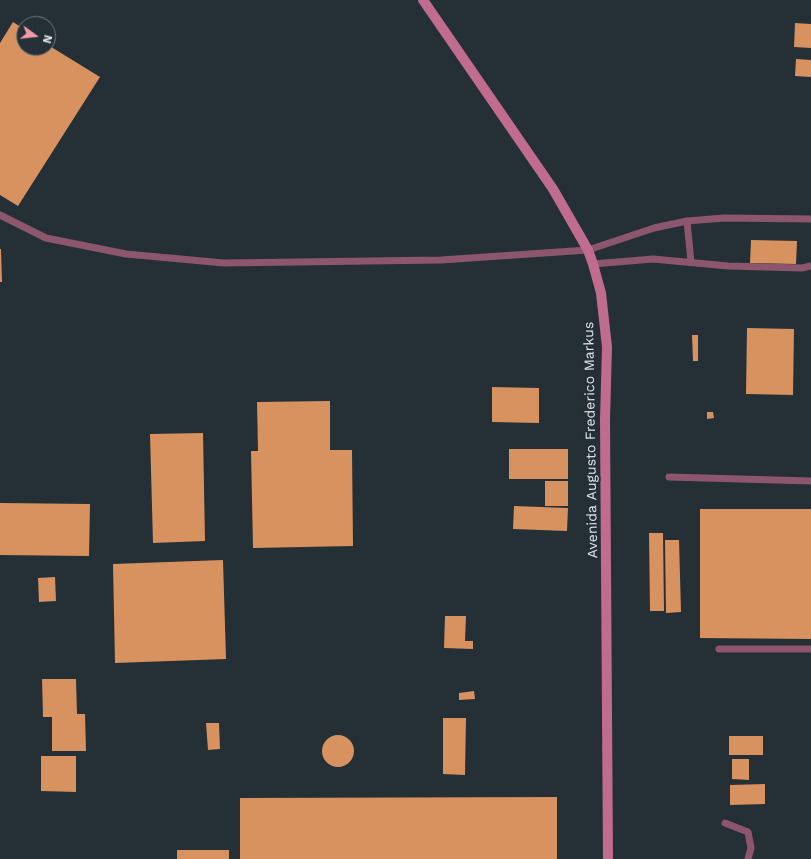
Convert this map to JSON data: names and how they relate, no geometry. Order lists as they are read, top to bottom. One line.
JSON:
{"streets":{"street":["Avenida Augusto Frederico Markus"]},"north":"right"}
